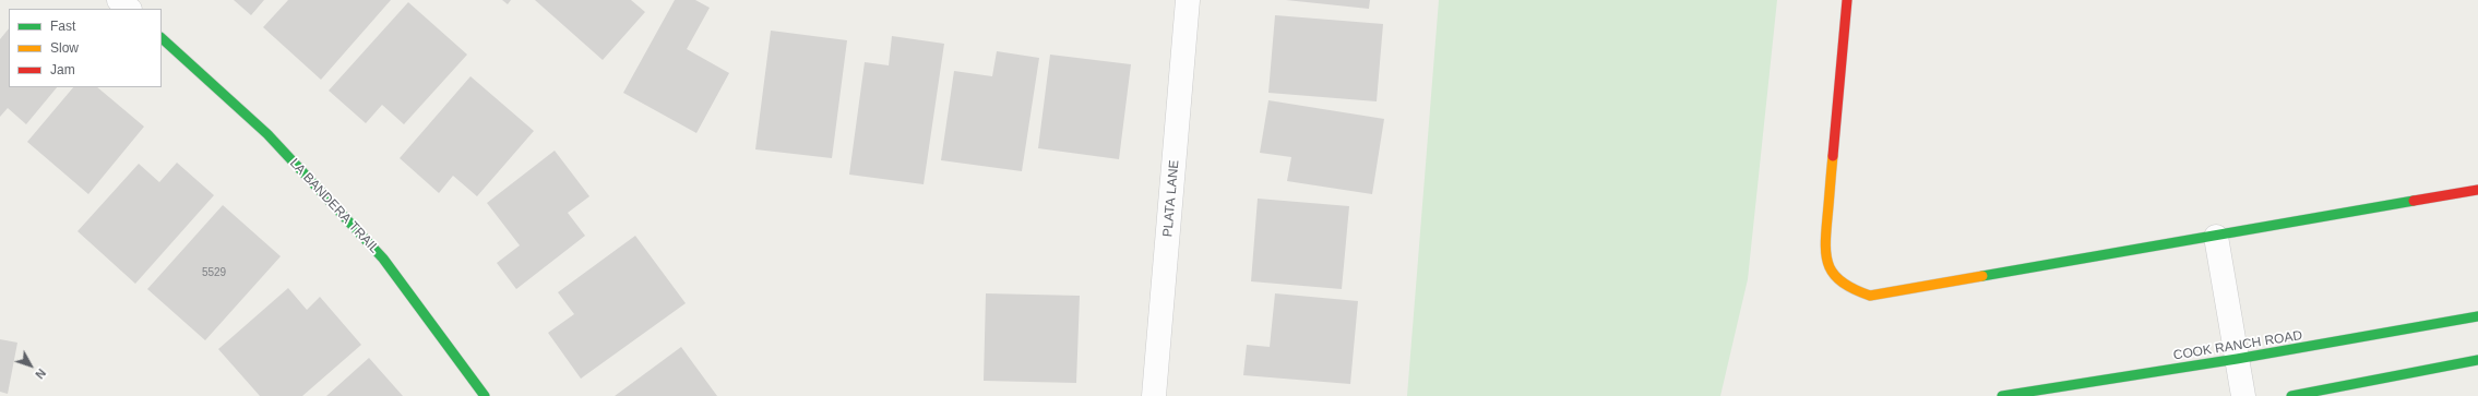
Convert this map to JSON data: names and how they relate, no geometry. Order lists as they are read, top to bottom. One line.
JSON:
{"streets":{"street":["PLATA LANE","LA BANDERA TRAIL","COOK RANCH ROAD"]},"house_numbers":["5529"],"legend":["Fast","Slow","Jam"],"north":"bottom right"}
